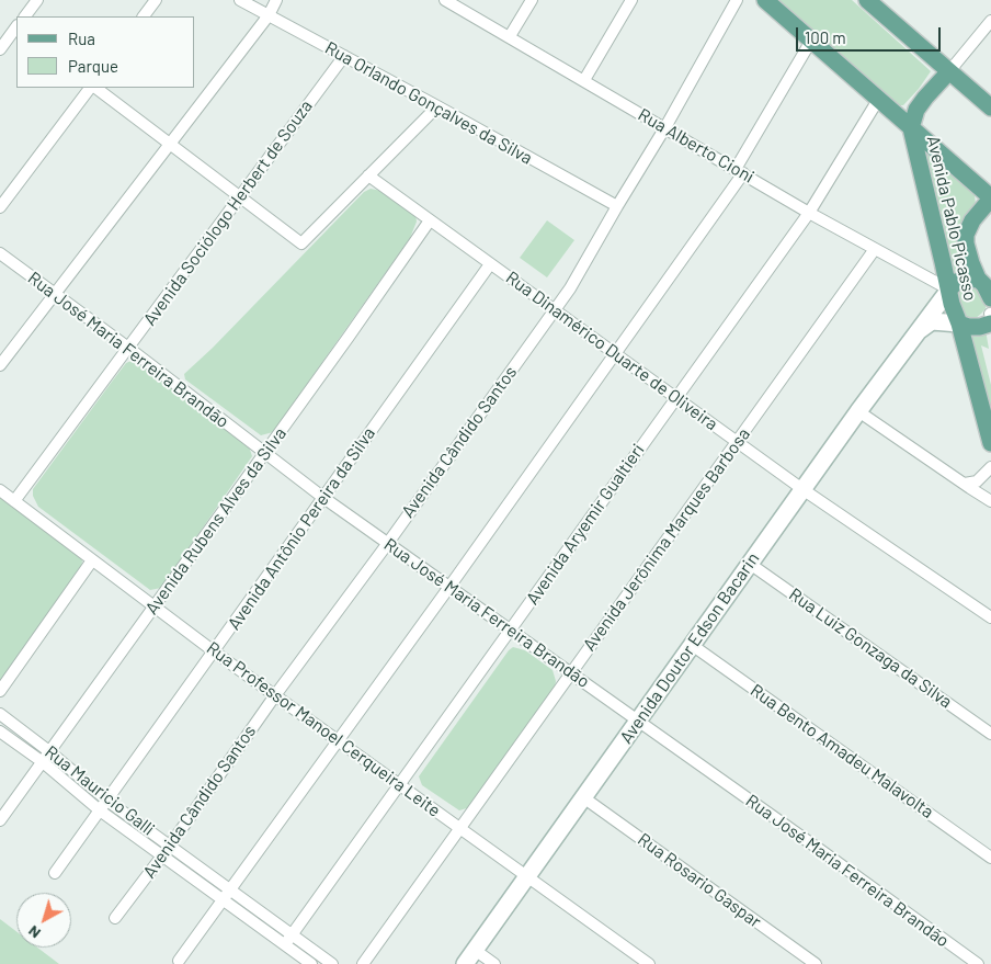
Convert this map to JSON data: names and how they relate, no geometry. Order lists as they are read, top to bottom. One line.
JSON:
{"streets":{"main road":["Avenida Pablo Picasso"],"street":["Rua Orlando Gonçalves da Silva","Rua Alberto Cioni","Avenida Sociólogo Herbert de Souza","Rua José Maria Ferreira Brandão","Rua Dinamérico Duarte de Oliveira","Avenida Cândido Santos","Avenida Rubens Alves da Silva","Avenida Aryemir Gualtieri","Avenida Antônio Pereira da Silva","Avenida Jerônima Marques Barbosa","Avenida Doutor Edson Bacarin","Rua Luiz Gonzaga da Silva","Rua Professor Manoel Cerqueira Leite","Rua Bento Amadeu Malavolta","Rua Mauricio Galli","Rua Rosario Gaspar"]},"crossings":[["Rua Orlando Gonçalves da Silva","Avenida Sociólogo Herbert de Souza"],["Rua Orlando Gonçalves da Silva","Avenida Cândido Santos"],["Rua Alberto Cioni","Avenida Pablo Picasso"],["Rua Alberto Cioni","Avenida Cândido Santos"],["Rua Alberto Cioni","Avenida Aryemir Gualtieri"],["Rua Alberto Cioni","Avenida Jerônima Marques Barbosa"],["Rua Alberto Cioni","Avenida Doutor Edson Bacarin"],["Avenida Sociólogo Herbert de Souza","Rua José Maria Ferreira Brandão"],["Avenida Sociólogo Herbert de Souza","Rua Professor Manoel Cerqueira Leite"],["Avenida Pablo Picasso","Avenida Doutor Edson Bacarin"],["Rua José Maria Ferreira Brandão","Avenida Cândido Santos"],["Rua José Maria Ferreira Brandão","Avenida Rubens Alves da Silva"],["Rua José Maria Ferreira Brandão","Avenida Aryemir Gualtieri"],["Rua José Maria Ferreira Brandão","Avenida Antônio Pereira da Silva"],["Rua José Maria Ferreira Brandão","Avenida Jerônima Marques Barbosa"],["Rua José Maria Ferreira Brandão","Avenida Doutor Edson Bacarin"],["Rua Dinamérico Duarte de Oliveira","Avenida Cândido Santos"],["Rua Dinamérico Duarte de Oliveira","Avenida Rubens Alves da Silva"],["Rua Dinamérico Duarte de Oliveira","Avenida Aryemir Gualtieri"],["Rua Dinamérico Duarte de Oliveira","Avenida Antônio Pereira da Silva"],["Rua Dinamérico Duarte de Oliveira","Avenida Jerônima Marques Barbosa"],["Rua Dinamérico Duarte de Oliveira","Avenida Doutor Edson Bacarin"],["Avenida Cândido Santos","Rua Professor Manoel Cerqueira Leite"],["Avenida Cândido Santos","Rua Mauricio Galli"],["Avenida Rubens Alves da Silva","Rua Professor Manoel Cerqueira Leite"],["Avenida Rubens Alves da Silva","Rua Mauricio Galli"],["Avenida Aryemir Gualtieri","Rua Professor Manoel Cerqueira Leite"],["Avenida Aryemir Gualtieri","Rua Mauricio Galli"],["Avenida Antônio Pereira da Silva","Rua Professor Manoel Cerqueira Leite"],["Avenida Antônio Pereira da Silva","Rua Mauricio Galli"],["Avenida Jerônima Marques Barbosa","Rua Professor Manoel Cerqueira Leite"],["Avenida Doutor Edson Bacarin","Rua Luiz Gonzaga da Silva"],["Avenida Doutor Edson Bacarin","Rua Professor Manoel Cerqueira Leite"],["Avenida Doutor Edson Bacarin","Rua Bento Amadeu Malavolta"],["Avenida Doutor Edson Bacarin","Rua Rosario Gaspar"]],"legend":["Rua","Parque"],"scale_bar":"100 m","north":"bottom left"}
